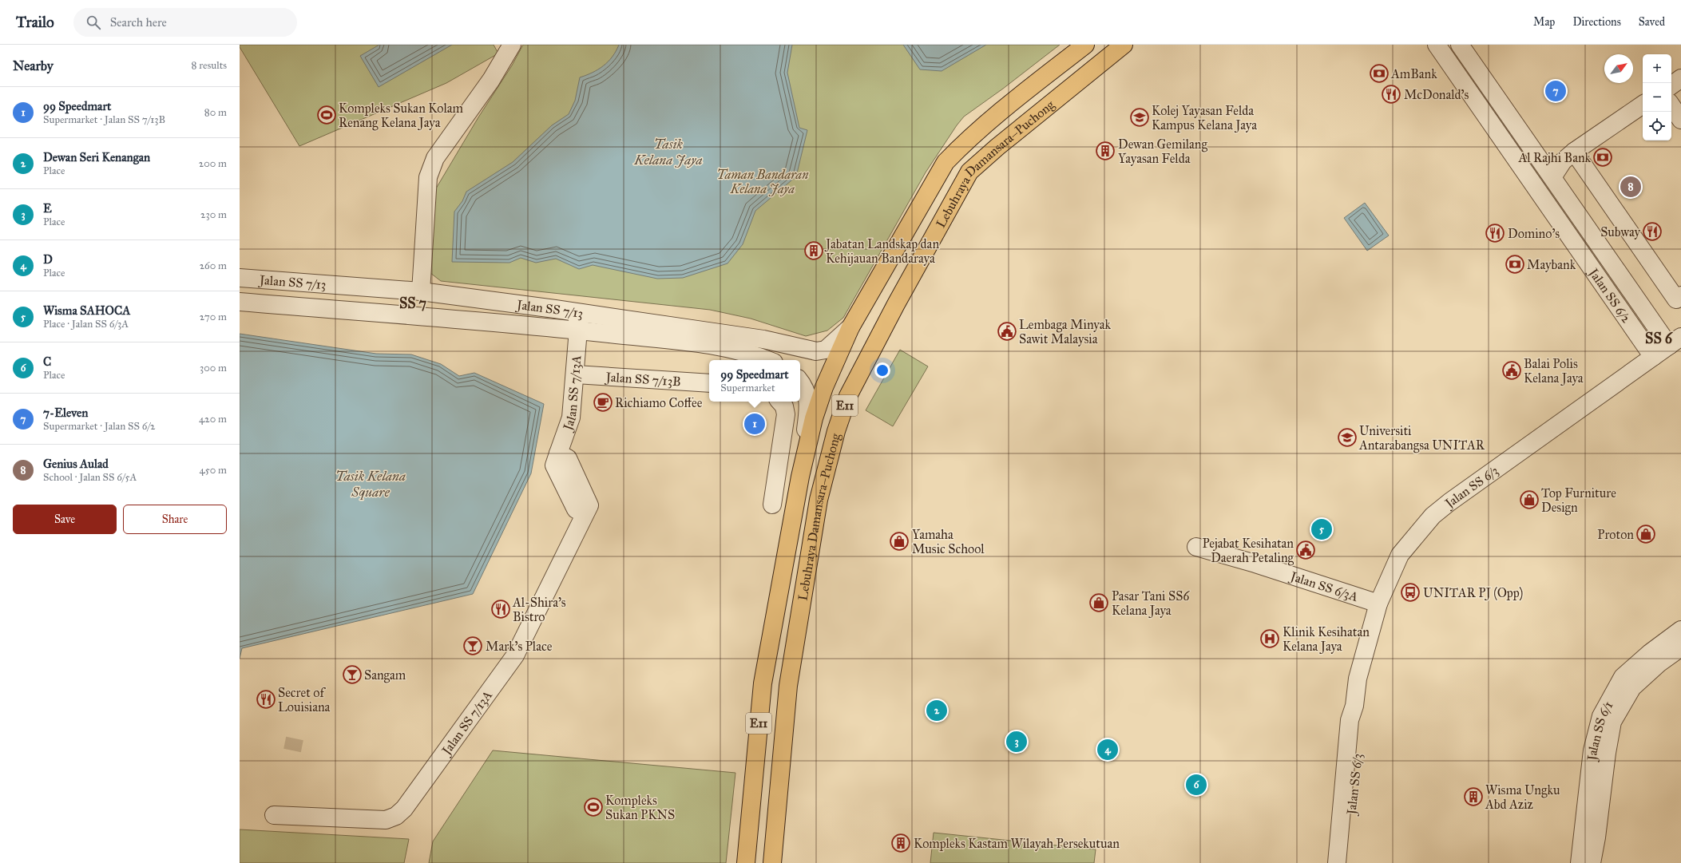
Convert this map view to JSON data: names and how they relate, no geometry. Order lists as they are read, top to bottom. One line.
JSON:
{"streets":{"highway":["Lebuhraya Damansara–Puchong","E11"],"street":["Jalan SS 7/13","Jalan SS 6/2","Jalan SS 7/13B","Jalan SS 7/13A","Jalan SS 6/3","Jalan SS 6/3A","Jalan SS 6/1"]},"crossings":[["Lebuhraya Damansara–Puchong","Jalan SS 7/13"],["Jalan SS 7/13","Jalan SS 7/13A"],["Jalan SS 6/2","Jalan SS 6/3"],["Jalan SS 7/13B","Jalan SS 7/13A"],["Jalan SS 6/3","Jalan SS 6/3A"]],"districts":["SS 7","SS 6"],"water":["Tasik Kelana Jaya","Tasik Kelana Square"],"parks":["Taman Bandaran Kelana Jaya"],"places":{"bank":["AmBank","Al Rajhi Bank","Maybank"],"restaurant":["McDonald's","Subway","Domino's","Al-Shira's Bistro","Secret of Louisiana"],"sports":["Kompleks Sukan Kolam Renang Kelana Jaya","Kompleks Sukan PKNS"],"school or university":["Kolej Yayasan Felda Kampus Kelana Jaya","Universiti Antarabangsa UNITAR"],"building":["Dewan Gemilang Yayasan Felda","Jabatan Landskap dan Kehijauan Bandaraya","Wisma Ungku Abd Aziz","Kompleks Kastam Wilayah Persekutuan"],"public building":["Lembaga Minyak Sawit Malaysia","Balai Polis Kelana Jaya","Pejabat Kesihatan Daerah Petaling"],"cafe":["Richiamo Coffee"],"shop":["Top Furniture Design","Proton","Yamaha Music School","Pasar Tani SS6 Kelana Jaya"],"bus stop":["UNITAR PJ (Opp)"],"hospital":["Klinik Kesihatan Kelana Jaya"],"bar":["Mark's Place","Sangam"]},"north":"top right","page":{"header":"Trailo","search":"Search here","nav":["Map","Directions","Saved"],"heading":["Nearby","8 results"],"map_buttons":["+","−"],"pins":["7","8","1","5","2","3","4","6"],"list":[{"mark":"1","name":"99 Speedmart","note":"Supermarket · Jalan SS 7/13B","value":"80 m"},{"mark":"2","name":"Dewan Seri Kenangan","note":"Place","value":"200 m"},{"mark":"3","name":"E","note":"Place","value":"230 m"},{"mark":"4","name":"D","note":"Place","value":"260 m"},{"mark":"5","name":"Wisma SAHOCA","note":"Place · Jalan SS 6/3A","value":"270 m"},{"mark":"6","name":"C","note":"Place","value":"300 m"},{"mark":"7","name":"7-Eleven","note":"Supermarket · Jalan SS 6/2","value":"420 m"},{"mark":"8","name":"Genius Aulad","note":"School · Jalan SS 6/5A","value":"450 m"}],"popup":["99 Speedmart","Supermarket"],"buttons":["Save","Share"]}}
